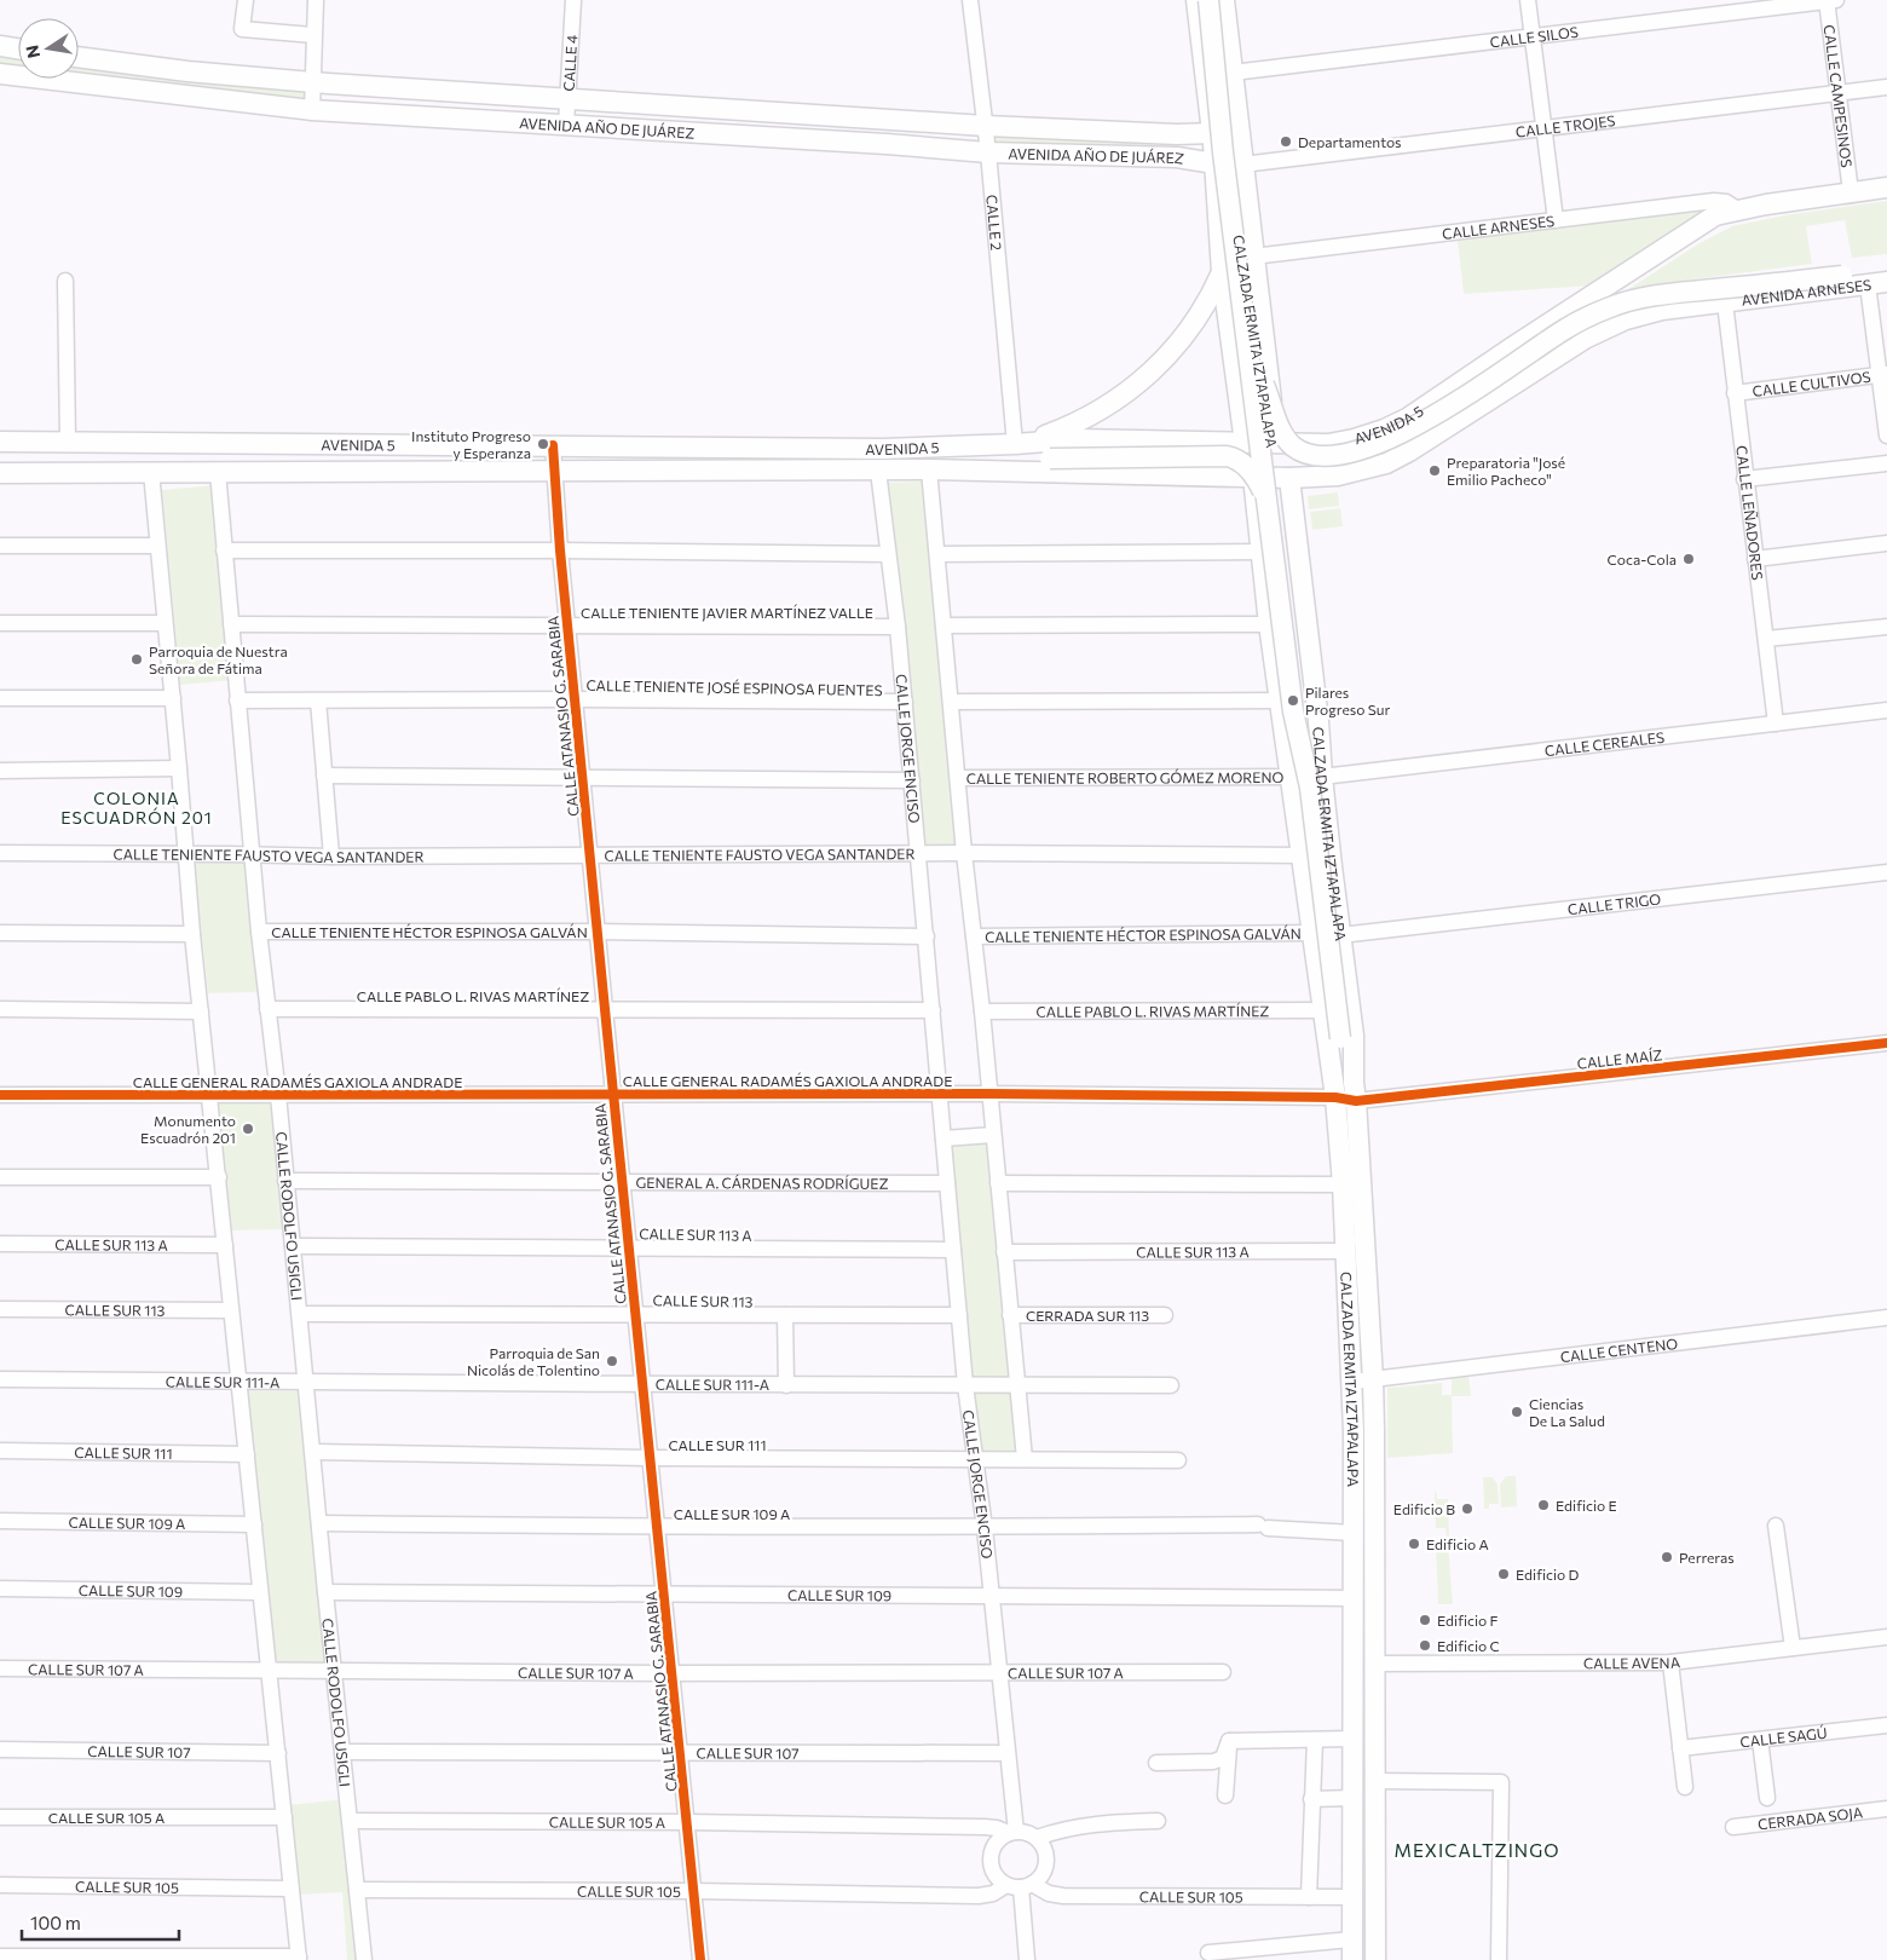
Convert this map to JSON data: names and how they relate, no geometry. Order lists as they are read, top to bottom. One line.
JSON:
{"streets":{"main road":["AVENIDA AÑO DE JUÁREZ","AVENIDA ARNESES","CALZADA ERMITA IZTAPALAPA","AVENIDA 5"],"street":["CALLE SILOS","CALLE 4","CALLE CAMPESINOS","CALLE TROJES","CALLE 2","CALLE ARNESES","CALLE CULTIVOS","CALLE LEÑADORES","CALLE TENIENTE JAVIER MARTÍNEZ VALLE","CALLE TENIENTE JOSÉ ESPINOSA FUENTES","CALLE ATANASIO G. SARABIA","CALLE CEREALES","CALLE JORGE ENCISO","CALLE TENIENTE ROBERTO GÓMEZ MORENO","CALLE TENIENTE FAUSTO VEGA SANTANDER","CALLE TRIGO","CALLE TENIENTE HÉCTOR ESPINOSA GALVÁN","CALLE PABLO L. RIVAS MARTÍNEZ","CALLE MAÍZ","CALLE GENERAL RADAMÉS GAXIOLA ANDRADE","GENERAL A. CÁRDENAS RODRÍGUEZ","CALLE RODOLFO USIGLI","CALLE SUR 113 A","CALLE SUR 113","CERRADA SUR 113","CALLE CENTENO","CALLE SUR 111-A","CALLE SUR 111","CALLE SUR 109 A","CALLE SUR 109","CALLE AVENA","CALLE SUR 107 A","CALLE SAGÚ","CALLE SUR 107","CALLE SUR 105 A","CERRADA SOJA","CALLE SUR 105"]},"crossings":[["CALLE SILOS","CALLE CAMPESINOS"],["CALLE SILOS","CALZADA ERMITA IZTAPALAPA"],["CALLE 4","AVENIDA AÑO DE JUÁREZ"],["CALLE CAMPESINOS","CALLE TROJES"],["AVENIDA AÑO DE JUÁREZ","CALLE 2"],["AVENIDA AÑO DE JUÁREZ","CALZADA ERMITA IZTAPALAPA"],["CALLE TROJES","CALZADA ERMITA IZTAPALAPA"],["CALLE 2","AVENIDA 5"],["CALLE ARNESES","CALZADA ERMITA IZTAPALAPA"],["CALLE ARNESES","AVENIDA 5"],["AVENIDA ARNESES","AVENIDA 5"],["AVENIDA ARNESES","CALLE LEÑADORES"],["CALZADA ERMITA IZTAPALAPA","AVENIDA 5"],["CALZADA ERMITA IZTAPALAPA","CALLE CEREALES"],["CALZADA ERMITA IZTAPALAPA","CALLE TENIENTE ROBERTO GÓMEZ MORENO"],["CALZADA ERMITA IZTAPALAPA","CALLE TENIENTE FAUSTO VEGA SANTANDER"],["CALZADA ERMITA IZTAPALAPA","CALLE TRIGO"],["CALZADA ERMITA IZTAPALAPA","CALLE TENIENTE HÉCTOR ESPINOSA GALVÁN"],["CALZADA ERMITA IZTAPALAPA","CALLE PABLO L. RIVAS MARTÍNEZ"],["CALZADA ERMITA IZTAPALAPA","CALLE MAÍZ"],["CALZADA ERMITA IZTAPALAPA","CALLE GENERAL RADAMÉS GAXIOLA ANDRADE"],["CALZADA ERMITA IZTAPALAPA","CALLE SUR 113 A"],["CALZADA ERMITA IZTAPALAPA","CALLE CENTENO"],["CALZADA ERMITA IZTAPALAPA","CALLE SUR 109 A"],["CALZADA ERMITA IZTAPALAPA","CALLE SUR 109"],["CALZADA ERMITA IZTAPALAPA","CALLE AVENA"],["CALZADA ERMITA IZTAPALAPA","CALLE SUR 105"],["CALLE CULTIVOS","CALLE LEÑADORES"],["AVENIDA 5","CALLE ATANASIO G. SARABIA"],["AVENIDA 5","CALLE JORGE ENCISO"],["AVENIDA 5","CALLE RODOLFO USIGLI"],["CALLE LEÑADORES","CALLE CEREALES"],["CALLE TENIENTE JAVIER MARTÍNEZ VALLE","CALLE ATANASIO G. SARABIA"],["CALLE TENIENTE JAVIER MARTÍNEZ VALLE","CALLE JORGE ENCISO"],["CALLE TENIENTE JAVIER MARTÍNEZ VALLE","CALLE RODOLFO USIGLI"],["CALLE TENIENTE JOSÉ ESPINOSA FUENTES","CALLE ATANASIO G. SARABIA"],["CALLE TENIENTE JOSÉ ESPINOSA FUENTES","CALLE JORGE ENCISO"],["CALLE TENIENTE JOSÉ ESPINOSA FUENTES","CALLE RODOLFO USIGLI"],["CALLE ATANASIO G. SARABIA","CALLE TENIENTE FAUSTO VEGA SANTANDER"],["CALLE ATANASIO G. SARABIA","CALLE TENIENTE HÉCTOR ESPINOSA GALVÁN"],["CALLE ATANASIO G. SARABIA","CALLE PABLO L. RIVAS MARTÍNEZ"],["CALLE ATANASIO G. SARABIA","CALLE GENERAL RADAMÉS GAXIOLA ANDRADE"],["CALLE ATANASIO G. SARABIA","GENERAL A. CÁRDENAS RODRÍGUEZ"],["CALLE ATANASIO G. SARABIA","CALLE SUR 113 A"],["CALLE ATANASIO G. SARABIA","CALLE SUR 113"],["CALLE ATANASIO G. SARABIA","CALLE SUR 111-A"],["CALLE ATANASIO G. SARABIA","CALLE SUR 111"],["CALLE ATANASIO G. SARABIA","CALLE SUR 109 A"],["CALLE ATANASIO G. SARABIA","CALLE SUR 109"],["CALLE ATANASIO G. SARABIA","CALLE SUR 107 A"],["CALLE ATANASIO G. SARABIA","CALLE SUR 107"],["CALLE ATANASIO G. SARABIA","CALLE SUR 105 A"],["CALLE ATANASIO G. SARABIA","CALLE SUR 105"],["CALLE JORGE ENCISO","CALLE TENIENTE FAUSTO VEGA SANTANDER"],["CALLE JORGE ENCISO","CALLE TENIENTE HÉCTOR ESPINOSA GALVÁN"],["CALLE JORGE ENCISO","CALLE PABLO L. RIVAS MARTÍNEZ"],["CALLE JORGE ENCISO","CALLE GENERAL RADAMÉS GAXIOLA ANDRADE"],["CALLE JORGE ENCISO","GENERAL A. CÁRDENAS RODRÍGUEZ"],["CALLE JORGE ENCISO","CALLE SUR 113 A"],["CALLE JORGE ENCISO","CALLE SUR 113"],["CALLE JORGE ENCISO","CALLE SUR 111-A"],["CALLE JORGE ENCISO","CALLE SUR 111"],["CALLE JORGE ENCISO","CALLE SUR 109 A"],["CALLE JORGE ENCISO","CALLE SUR 109"],["CALLE JORGE ENCISO","CALLE SUR 107 A"],["CALLE JORGE ENCISO","CALLE SUR 107"],["CALLE JORGE ENCISO","CALLE SUR 105 A"],["CALLE JORGE ENCISO","CALLE SUR 105"],["CALLE TENIENTE FAUSTO VEGA SANTANDER","CALLE RODOLFO USIGLI"],["CALLE TENIENTE HÉCTOR ESPINOSA GALVÁN","CALLE RODOLFO USIGLI"],["CALLE PABLO L. RIVAS MARTÍNEZ","CALLE RODOLFO USIGLI"],["CALLE MAÍZ","CALLE GENERAL RADAMÉS GAXIOLA ANDRADE"],["CALLE GENERAL RADAMÉS GAXIOLA ANDRADE","CALLE RODOLFO USIGLI"],["GENERAL A. CÁRDENAS RODRÍGUEZ","CALLE RODOLFO USIGLI"],["CALLE RODOLFO USIGLI","CALLE SUR 113 A"],["CALLE RODOLFO USIGLI","CALLE SUR 113"],["CALLE RODOLFO USIGLI","CALLE SUR 111-A"],["CALLE RODOLFO USIGLI","CALLE SUR 111"],["CALLE RODOLFO USIGLI","CALLE SUR 109 A"],["CALLE RODOLFO USIGLI","CALLE SUR 109"],["CALLE RODOLFO USIGLI","CALLE SUR 107 A"],["CALLE RODOLFO USIGLI","CALLE SUR 107"],["CALLE RODOLFO USIGLI","CALLE SUR 105 A"],["CALLE RODOLFO USIGLI","CALLE SUR 105"],["CALLE SUR 105 A","CALLE SUR 105"]],"districts":["COLONIA ESCUADRÓN 201","MEXICALTZINGO"],"places":["Departamentos","Instituto Progreso y Esperanza","Preparatoria \"José Emilio Pacheco\"","Coca-Cola","Parroquia de Nuestra Señora de Fátima","Pilares Progreso Sur","Monumento Escuadrón 201","Parroquia de San Nicolás de Tolentino","Ciencias De La Salud","Edificio E","Edificio B","Edificio A","Perreras","Edificio D","Edificio F","Edificio C"],"scale_bar":"100 m","north":"left"}
